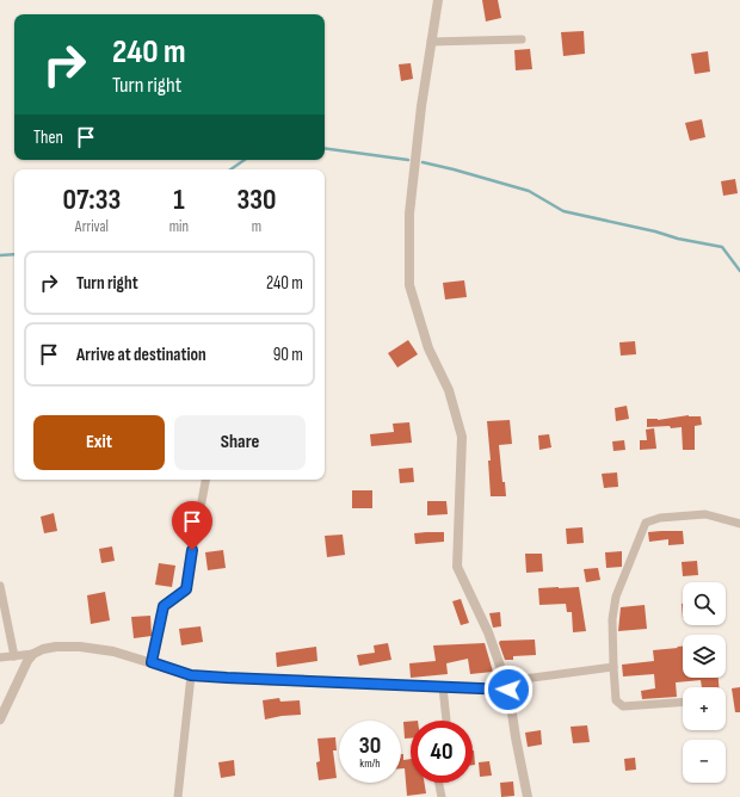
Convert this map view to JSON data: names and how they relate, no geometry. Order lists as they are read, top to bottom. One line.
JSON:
{"page":{"turn":["240 m","Turn right"],"then":"Then","eta":["07:33","Arrival","1","min","330","m"],"list":[{"name":"Turn right","value":"240 m"},{"name":"Arrive at destination","value":"90 m"}],"buttons":["Exit","Share"],"map_buttons":["+","−"],"speed":"30 km/h","limit":"40"}}
